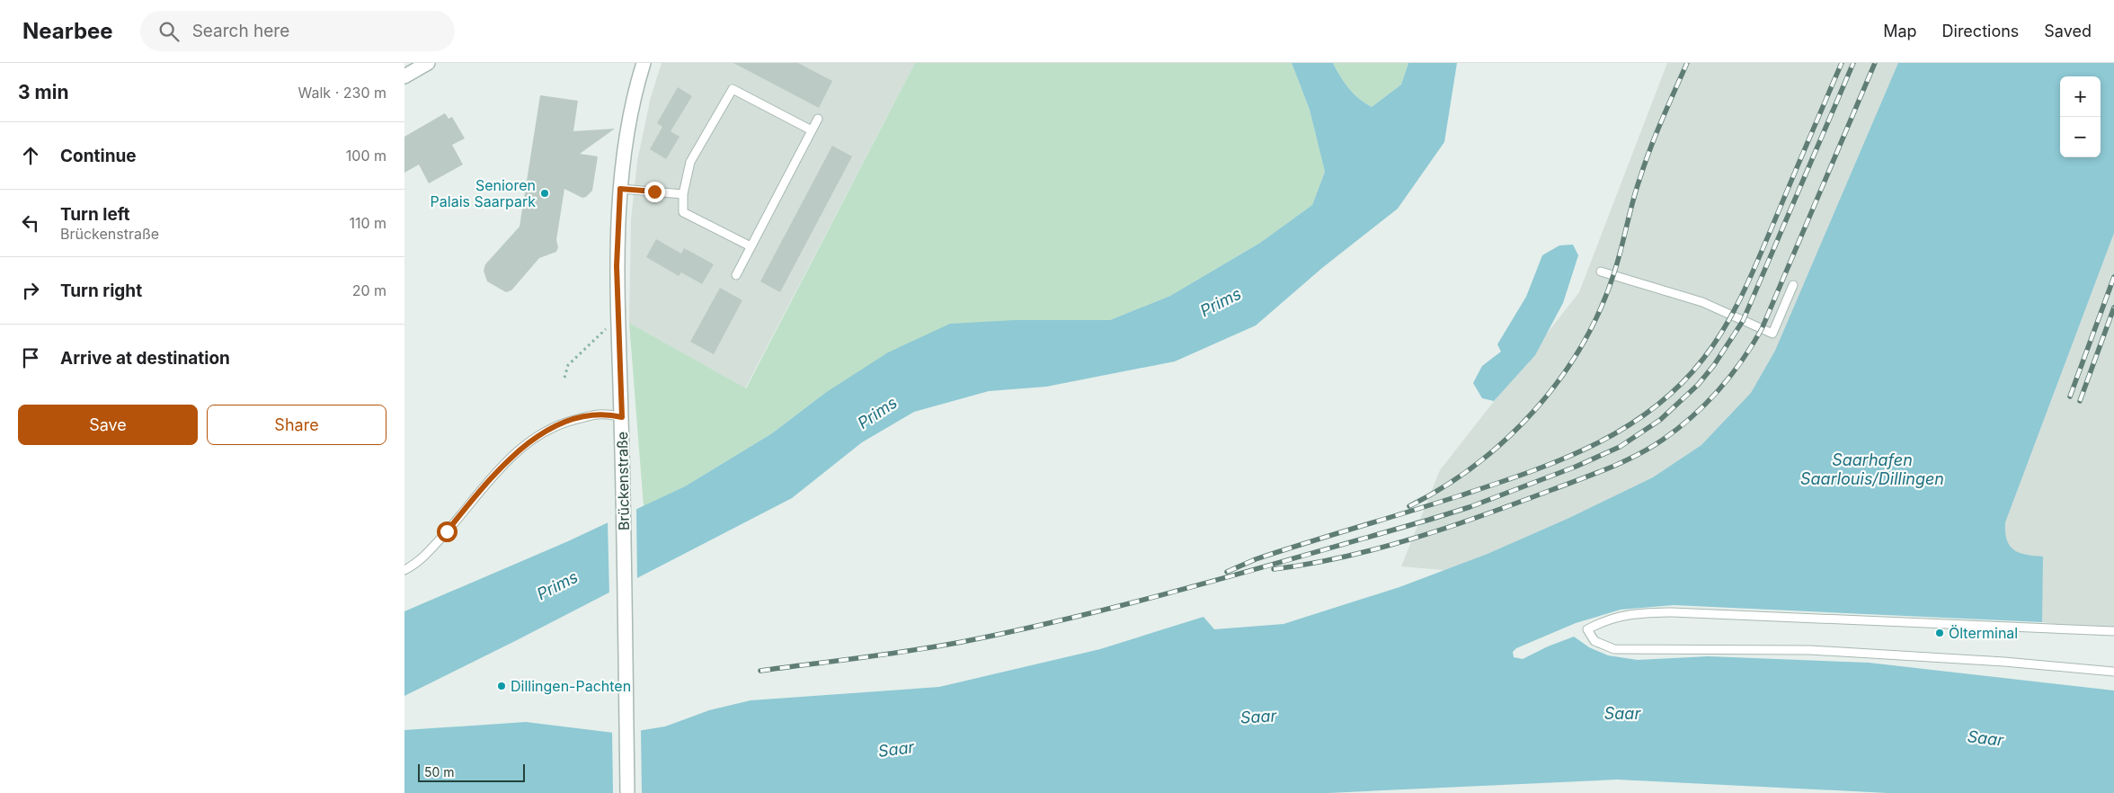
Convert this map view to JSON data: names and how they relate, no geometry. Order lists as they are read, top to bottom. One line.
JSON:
{"streets":{"street":["Brückenstraße"]},"water":["Prims","Saarhafen Saarlouis/Dillingen","Saar"],"places":["Senioren Palais Saarpark","Ölterminal","Dillingen-Pachten"],"scale_bar":"50 m","page":{"header":"Nearbee","search":"Search here","nav":["Map","Directions","Saved"],"heading":["3 min","Walk · 230 m"],"map_buttons":["+","−"],"list":[["Continue","100 m"],["Turn left","Brückenstraße","110 m"],["Turn right","20 m"],"Arrive at destination"],"buttons":["Save","Share"],"scale":"50 m"}}
